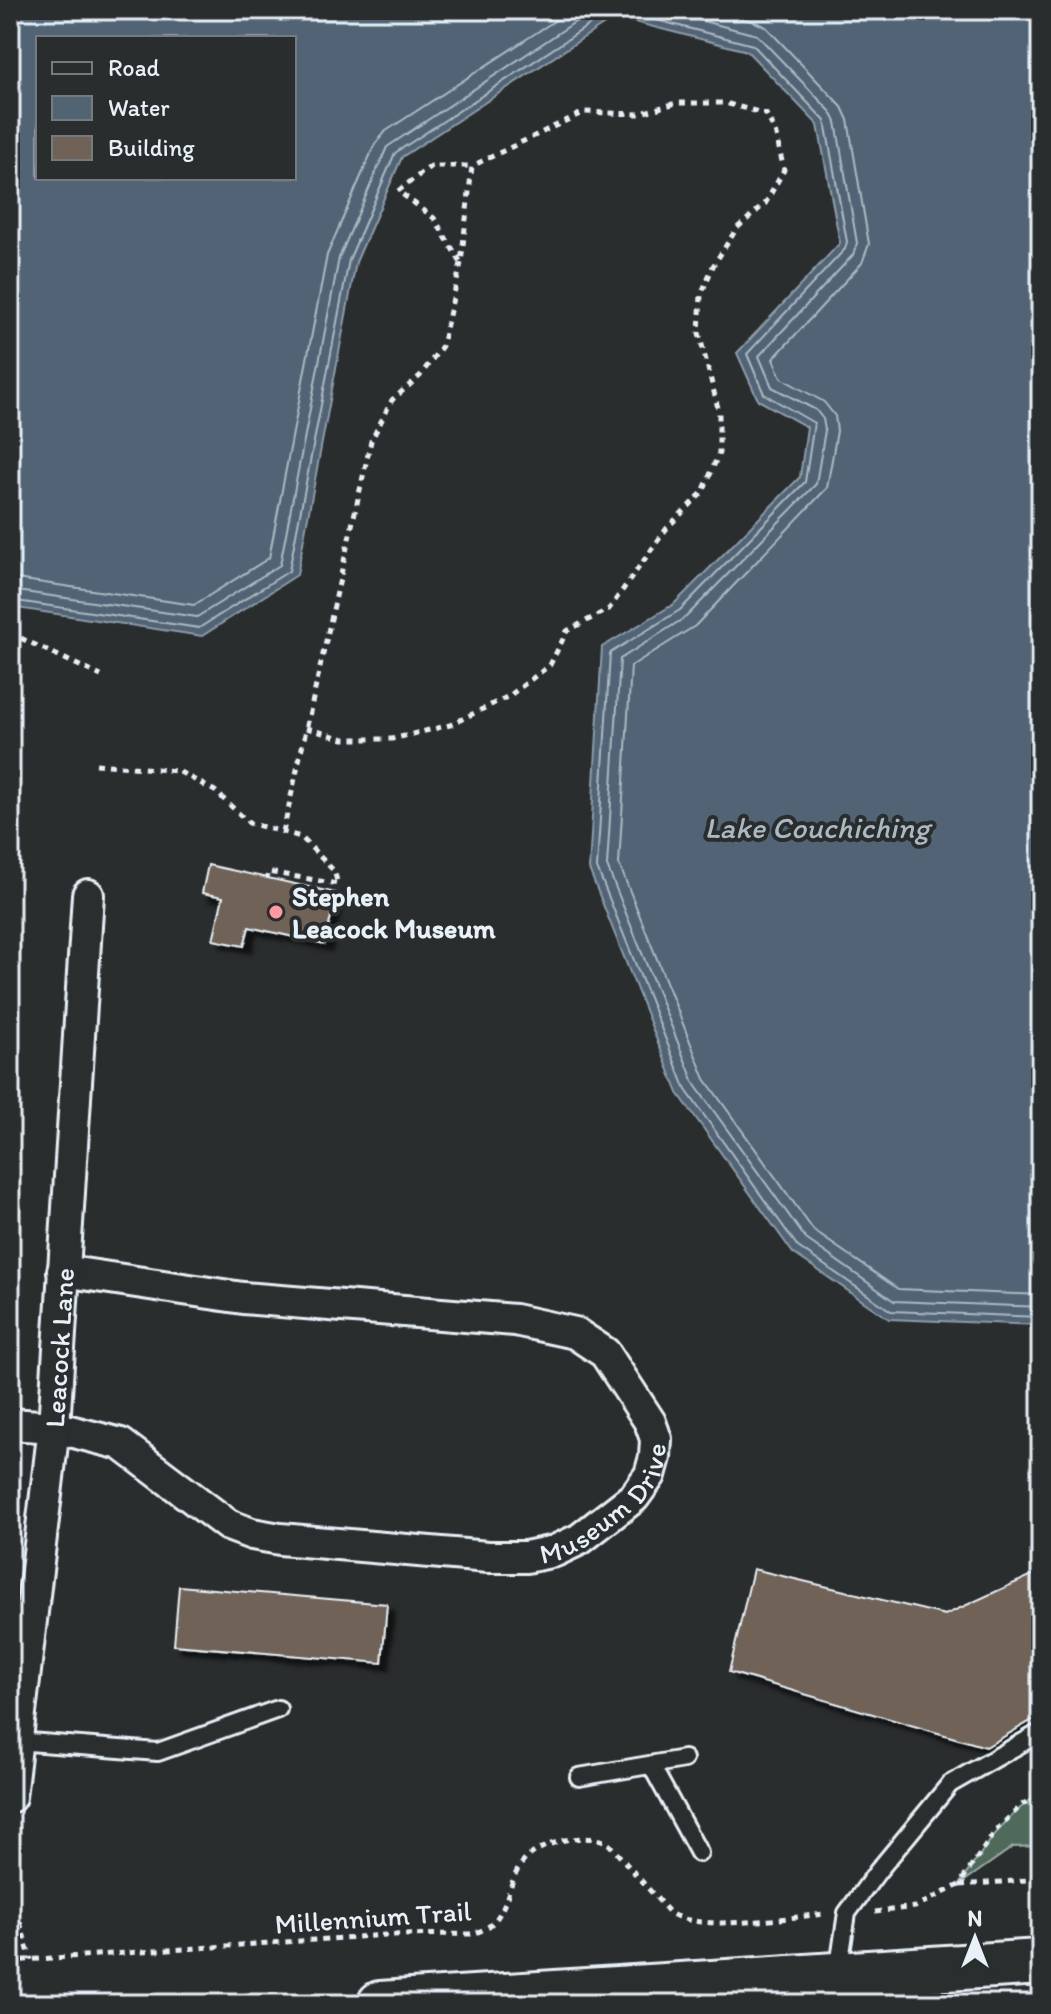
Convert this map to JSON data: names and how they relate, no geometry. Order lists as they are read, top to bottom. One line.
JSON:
{"streets":{"street":["Leacock Lane","Museum Drive"],"path":["Millennium Trail"]},"crossings":[["Leacock Lane","Museum Drive"]],"water":["Lake Couchiching"],"places":["Stephen Leacock Museum"],"legend":["Road","Water","Building"],"north":"top"}
